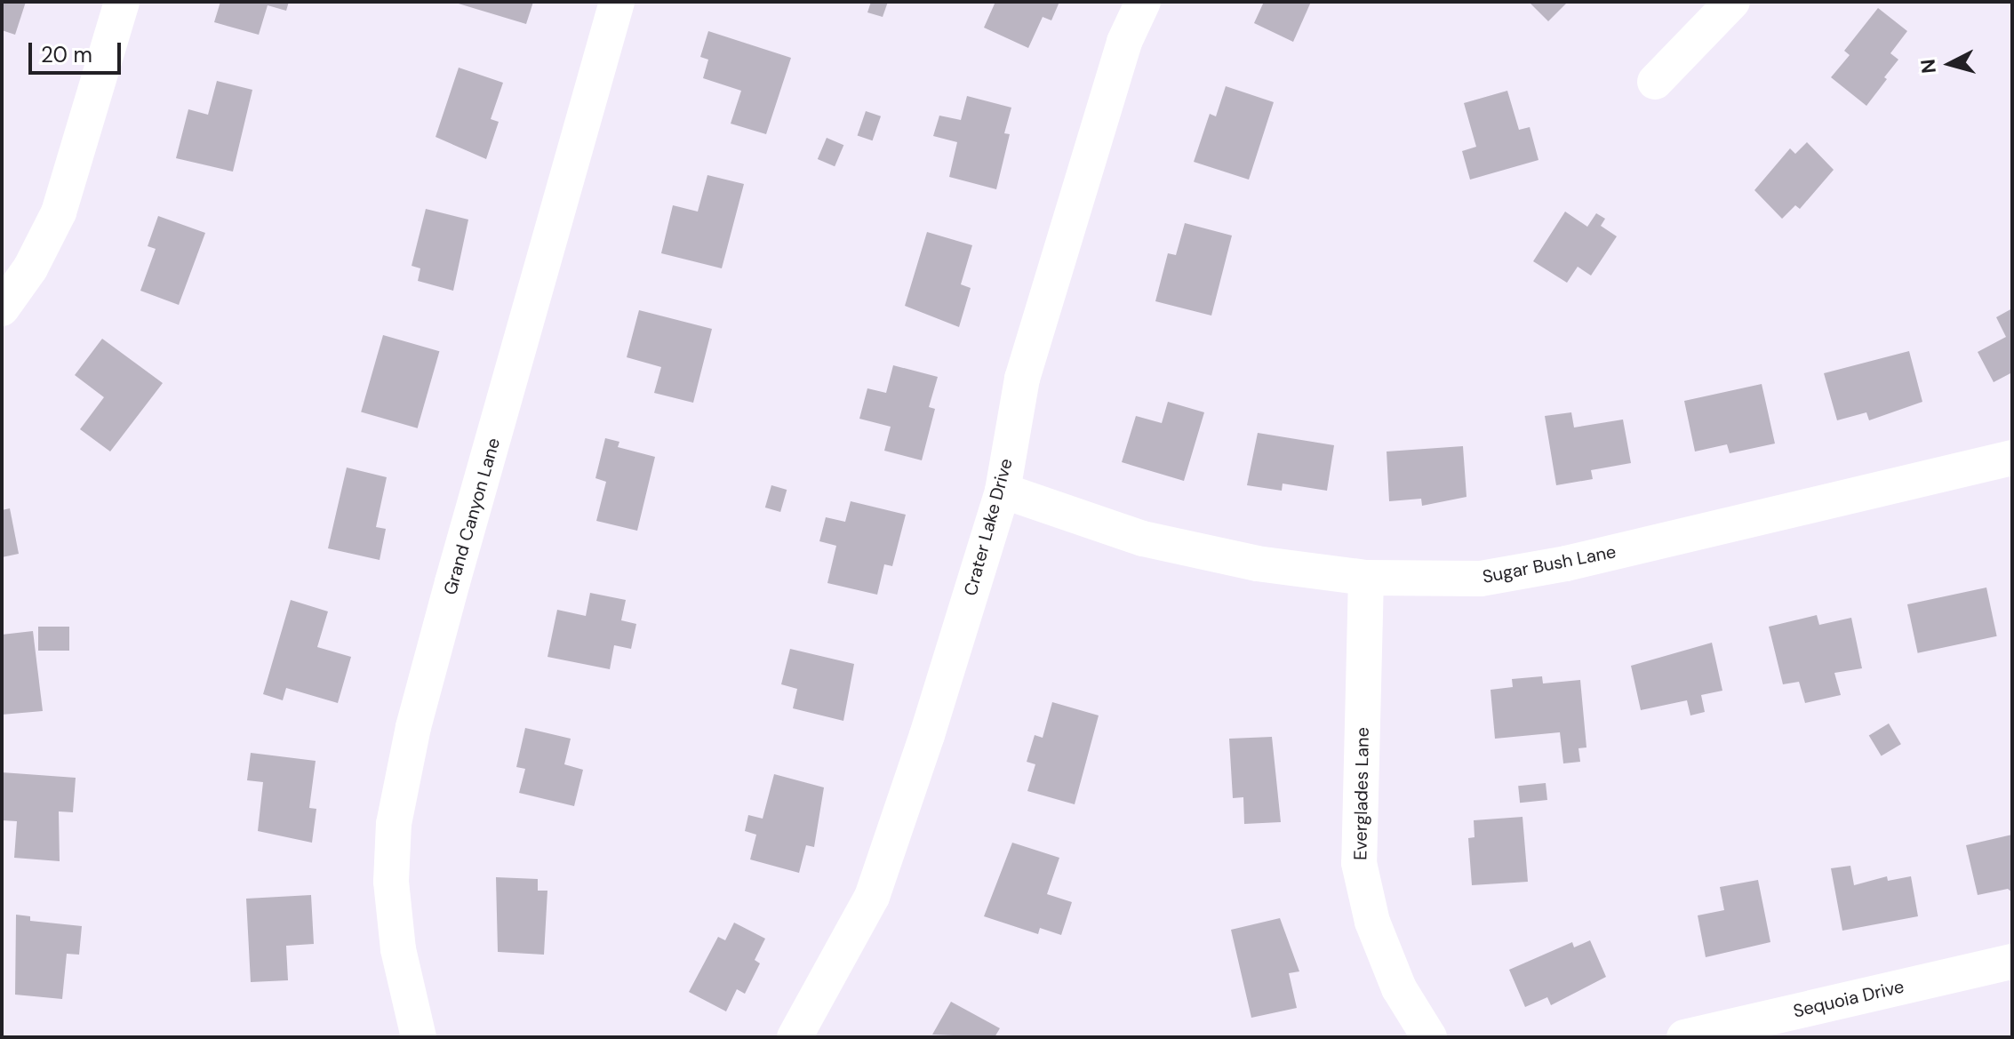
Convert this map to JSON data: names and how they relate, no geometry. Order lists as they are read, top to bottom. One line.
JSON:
{"streets":{"street":["Grand Canyon Lane","Crater Lake Drive","Sugar Bush Lane","Everglades Lane","Sequoia Drive"]},"crossings":[["Crater Lake Drive","Sugar Bush Lane"],["Sugar Bush Lane","Everglades Lane"]],"scale_bar":"20 m","north":"left"}
